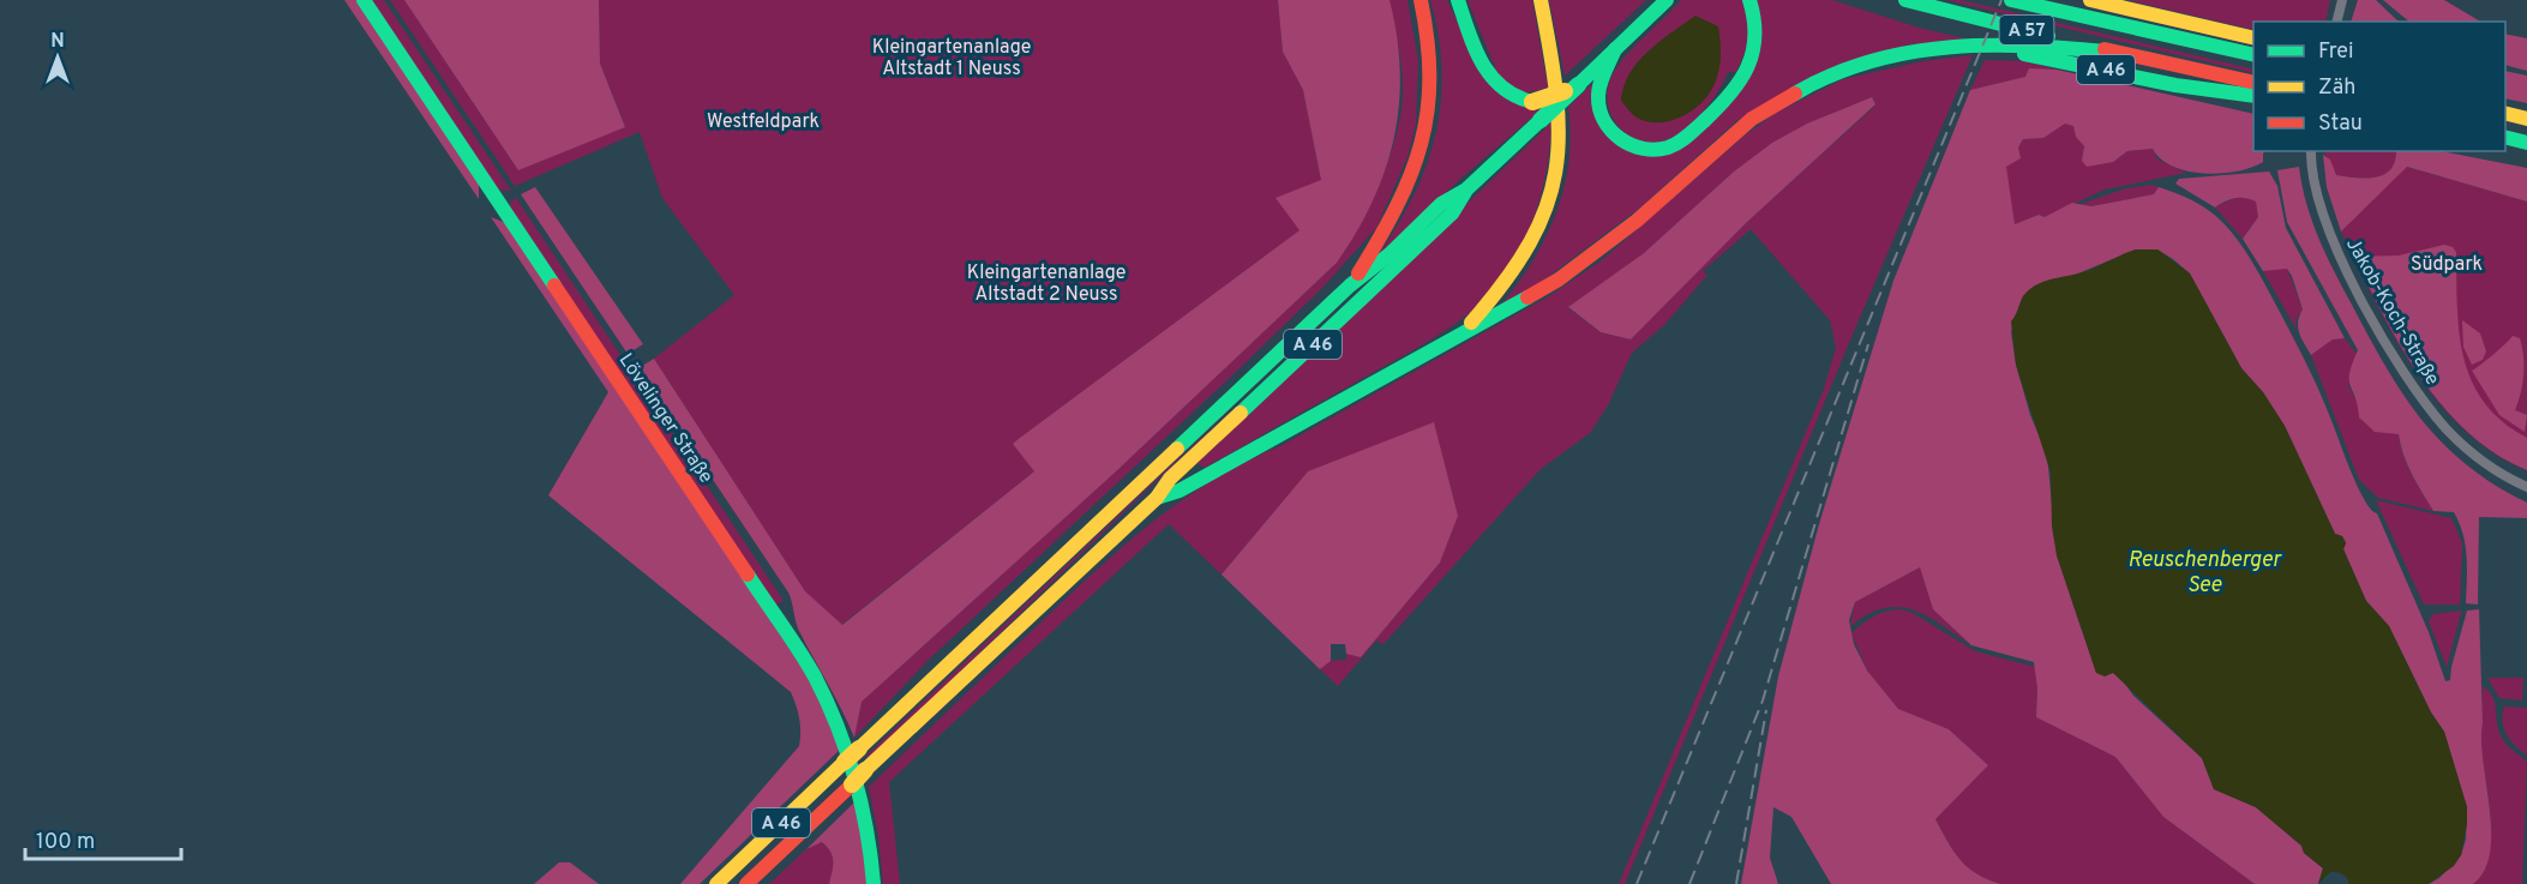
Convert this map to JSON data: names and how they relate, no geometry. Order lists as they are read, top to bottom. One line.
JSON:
{"streets":{"main road":["A 57","A 46","Lövelinger Straße"],"street":["Jakob-Koch-Straße"]},"crossings":[["A 57","A 46"]],"water":["Reuschenberger See"],"parks":["Kleingartenanlage Altstadt 1 Neuss","Westfeldpark","Südpark","Kleingartenanlage Altstadt 2 Neuss"],"legend":["Frei","Zäh","Stau"],"scale_bar":"100 m","north":"top"}
